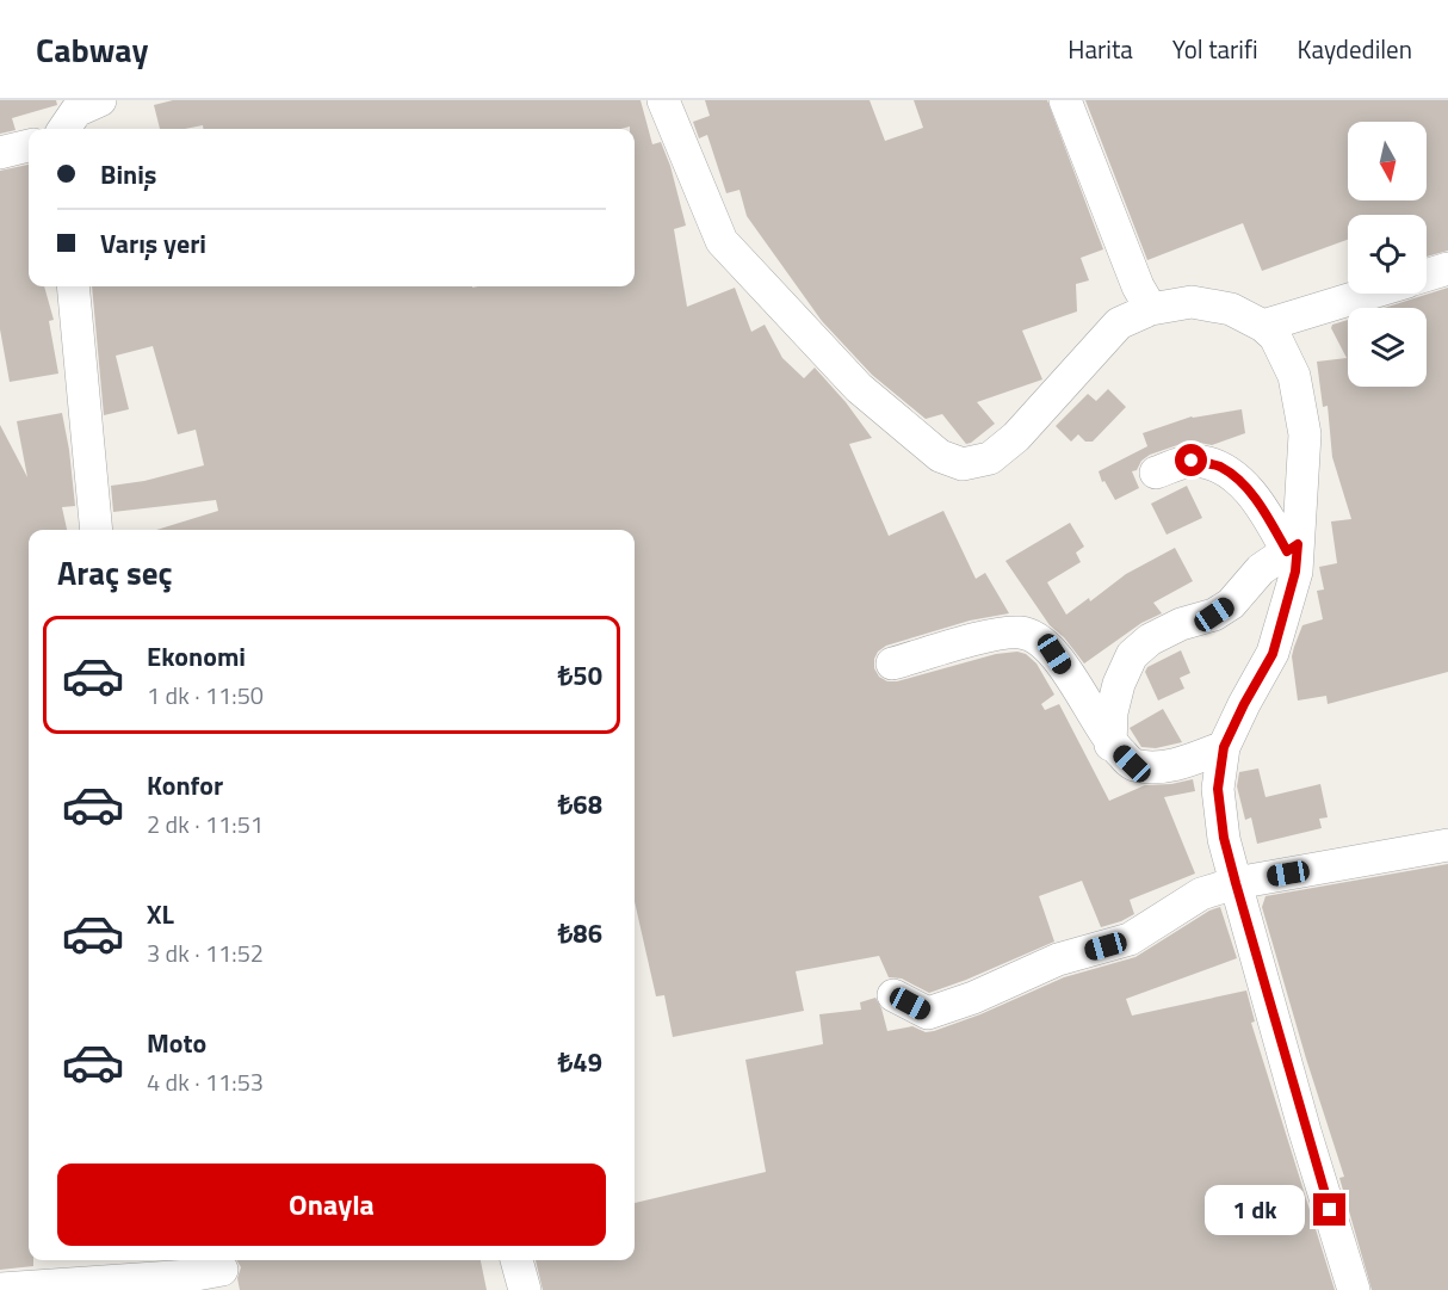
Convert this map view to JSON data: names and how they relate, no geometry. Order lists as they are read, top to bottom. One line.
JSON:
{"north":"bottom","page":{"header":"Cabway","nav":["Harita","Yol tarifi","Kaydedilen"],"banner":["Biniş","Varış yeri"],"heading":"Araç seç","list":[{"name":"Ekonomi","note":"1 dk · 11:50","value":"₺50"},{"name":"Konfor","note":"2 dk · 11:51","value":"₺68"},{"name":"XL","note":"3 dk · 11:52","value":"₺86"},{"name":"Moto","note":"4 dk · 11:53","value":"₺49"}],"buttons":"Onayla","bubble":"1 dk"}}
